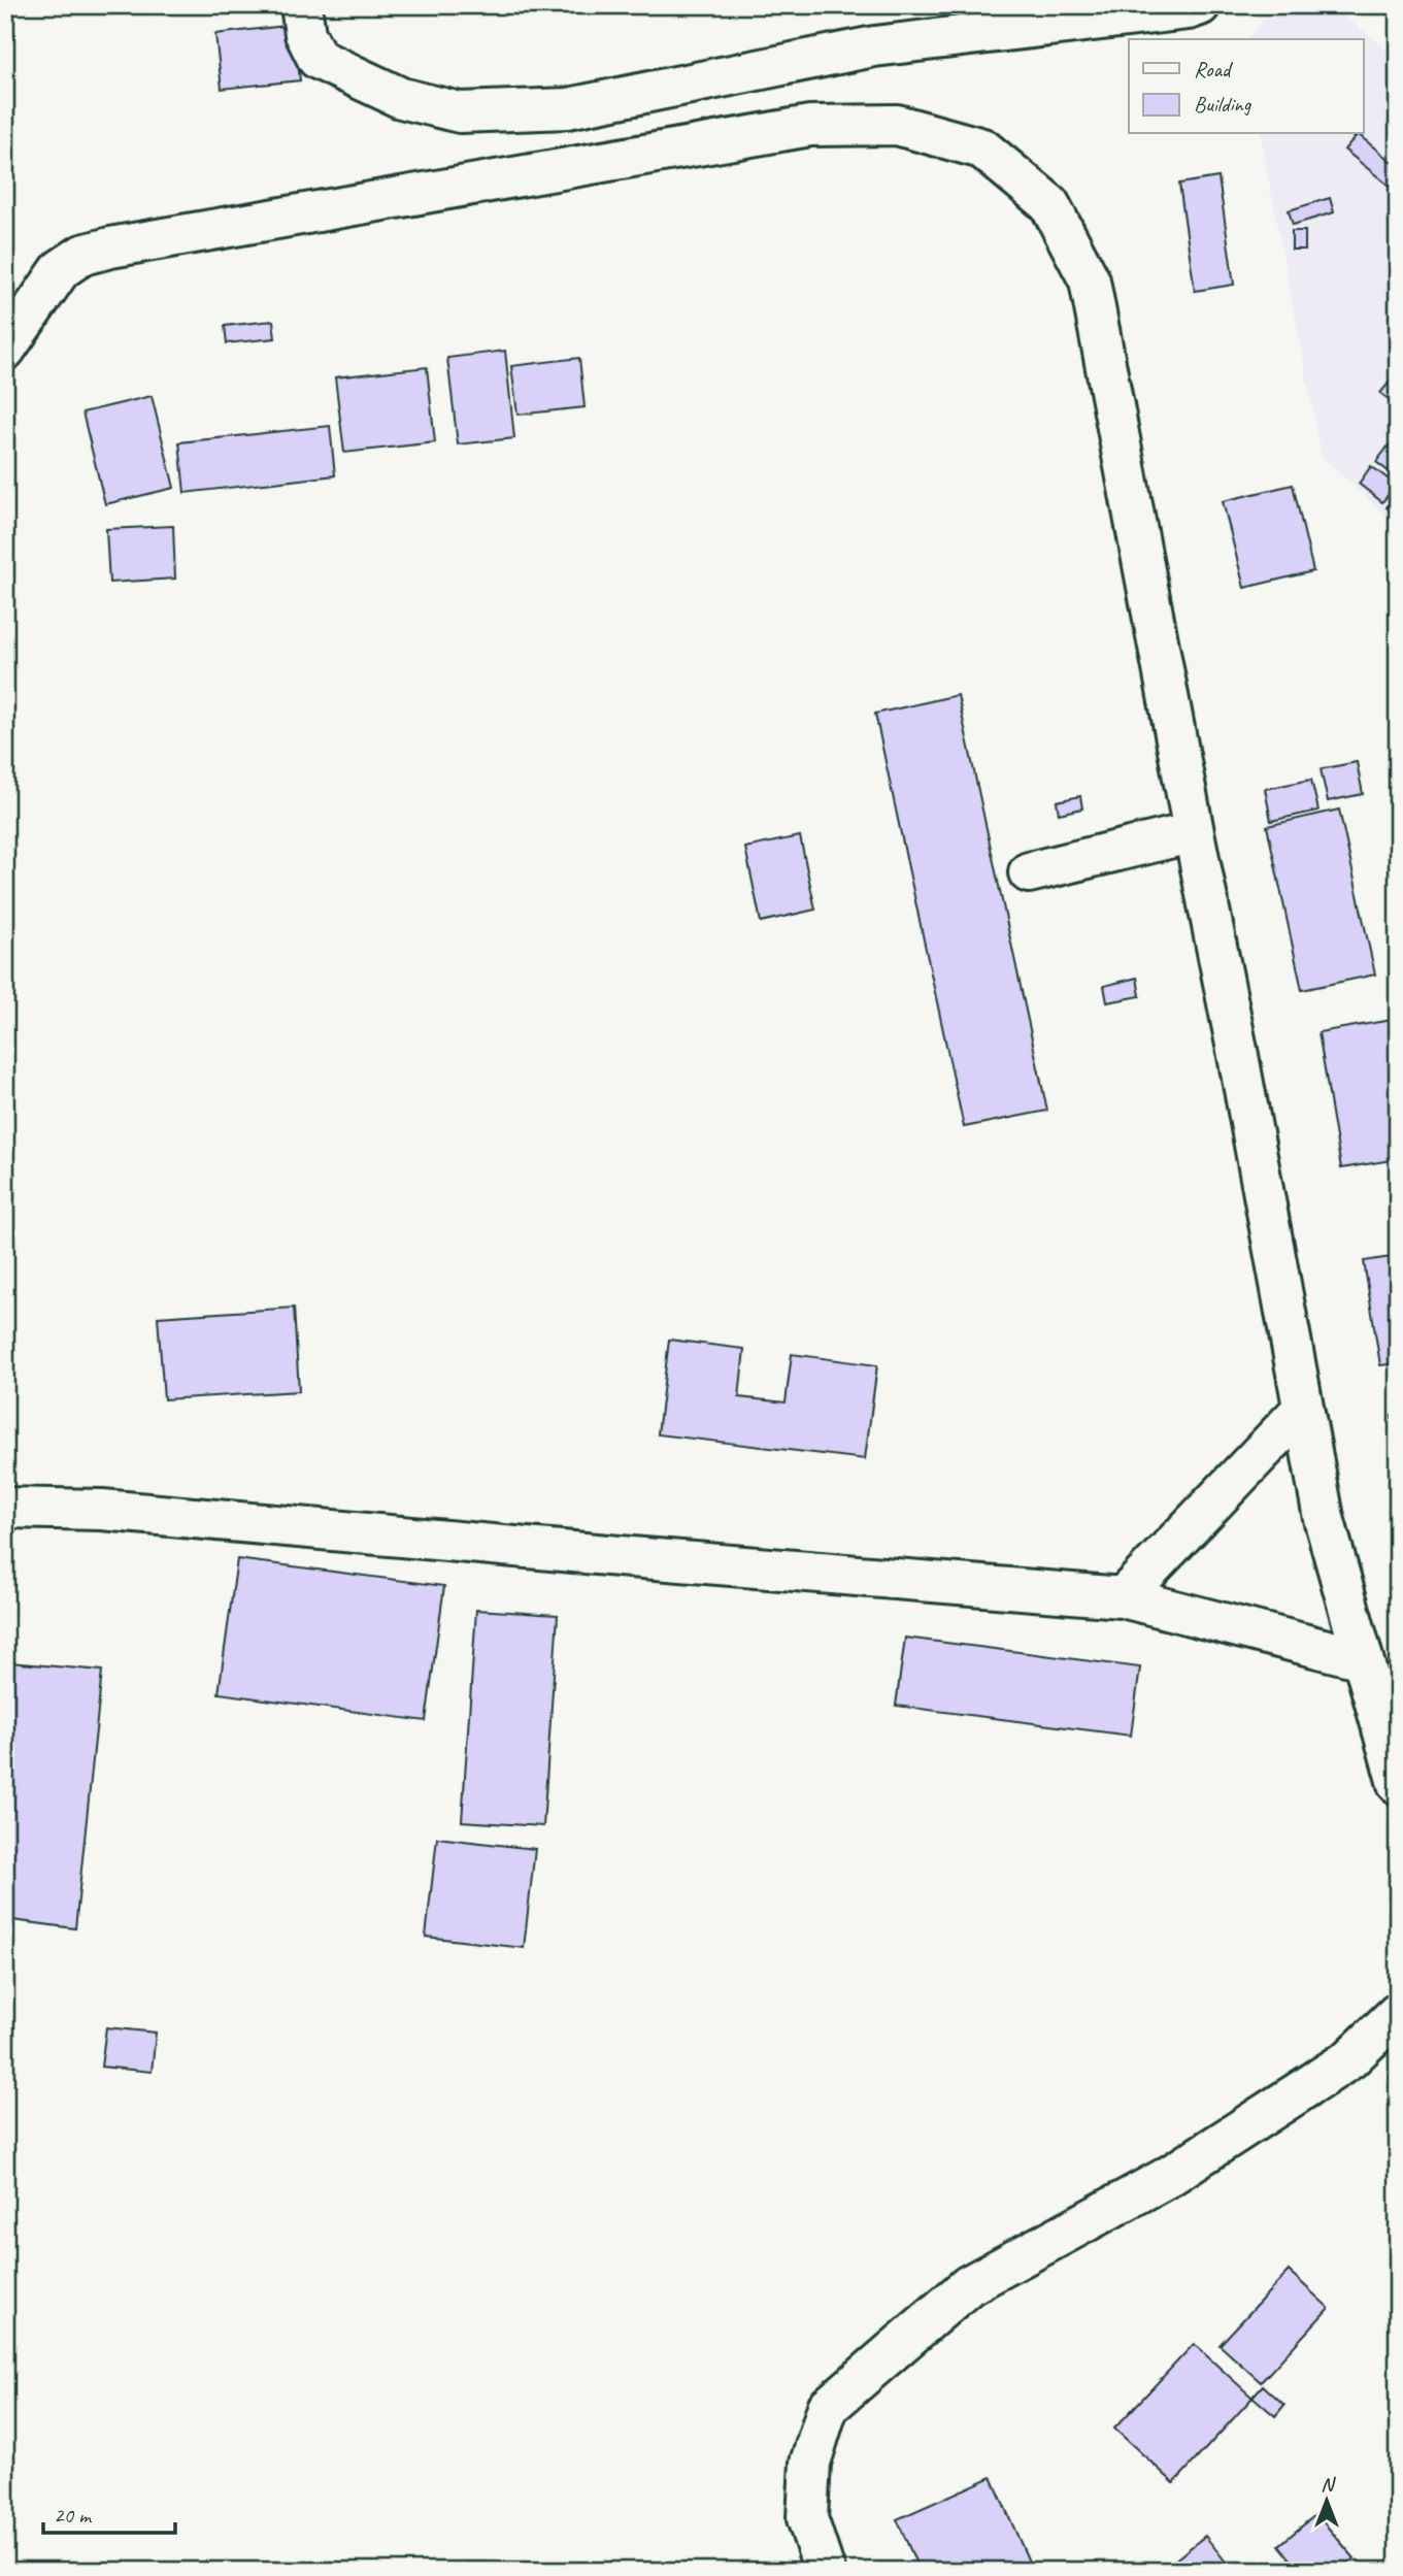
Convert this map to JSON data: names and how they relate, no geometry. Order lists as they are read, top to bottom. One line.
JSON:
{"legend":["Road","Building"],"scale_bar":"20 m","north":"top"}
